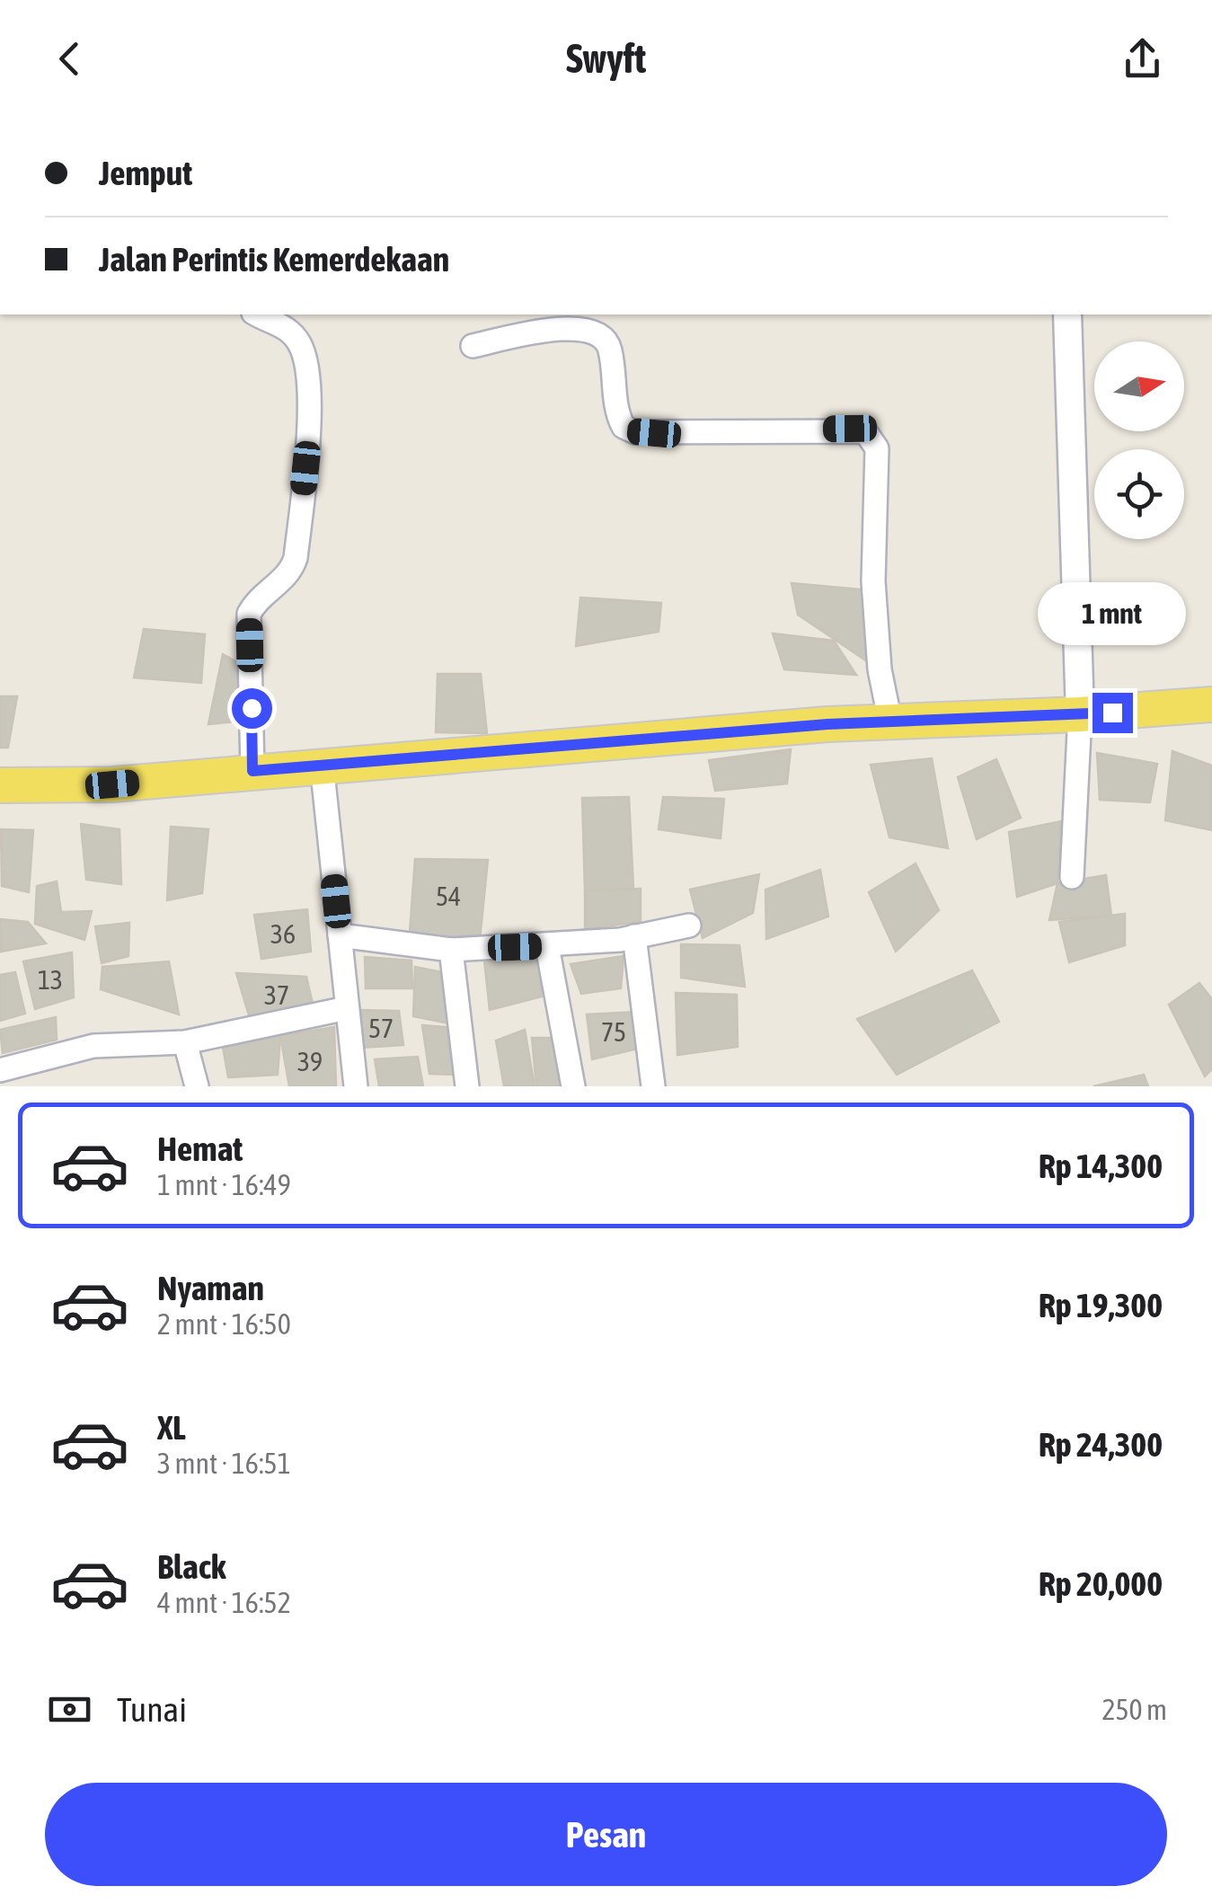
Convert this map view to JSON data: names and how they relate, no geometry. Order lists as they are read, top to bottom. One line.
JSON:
{"house_numbers":["54","36","13","37","57","75","39"],"north":"right","page":{"header":"Swyft","banner":["Jemput","Jalan Perintis Kemerdekaan"],"bubble":"1 mnt","list":[{"name":"Hemat","note":"1 mnt · 16:49","value":"Rp 14,300"},{"name":"Nyaman","note":"2 mnt · 16:50","value":"Rp 19,300"},{"name":"XL","note":"3 mnt · 16:51","value":"Rp 24,300"},{"name":"Black","note":"4 mnt · 16:52","value":"Rp 20,000"}],"pay":["Tunai","250 m"],"buttons":"Pesan"}}
